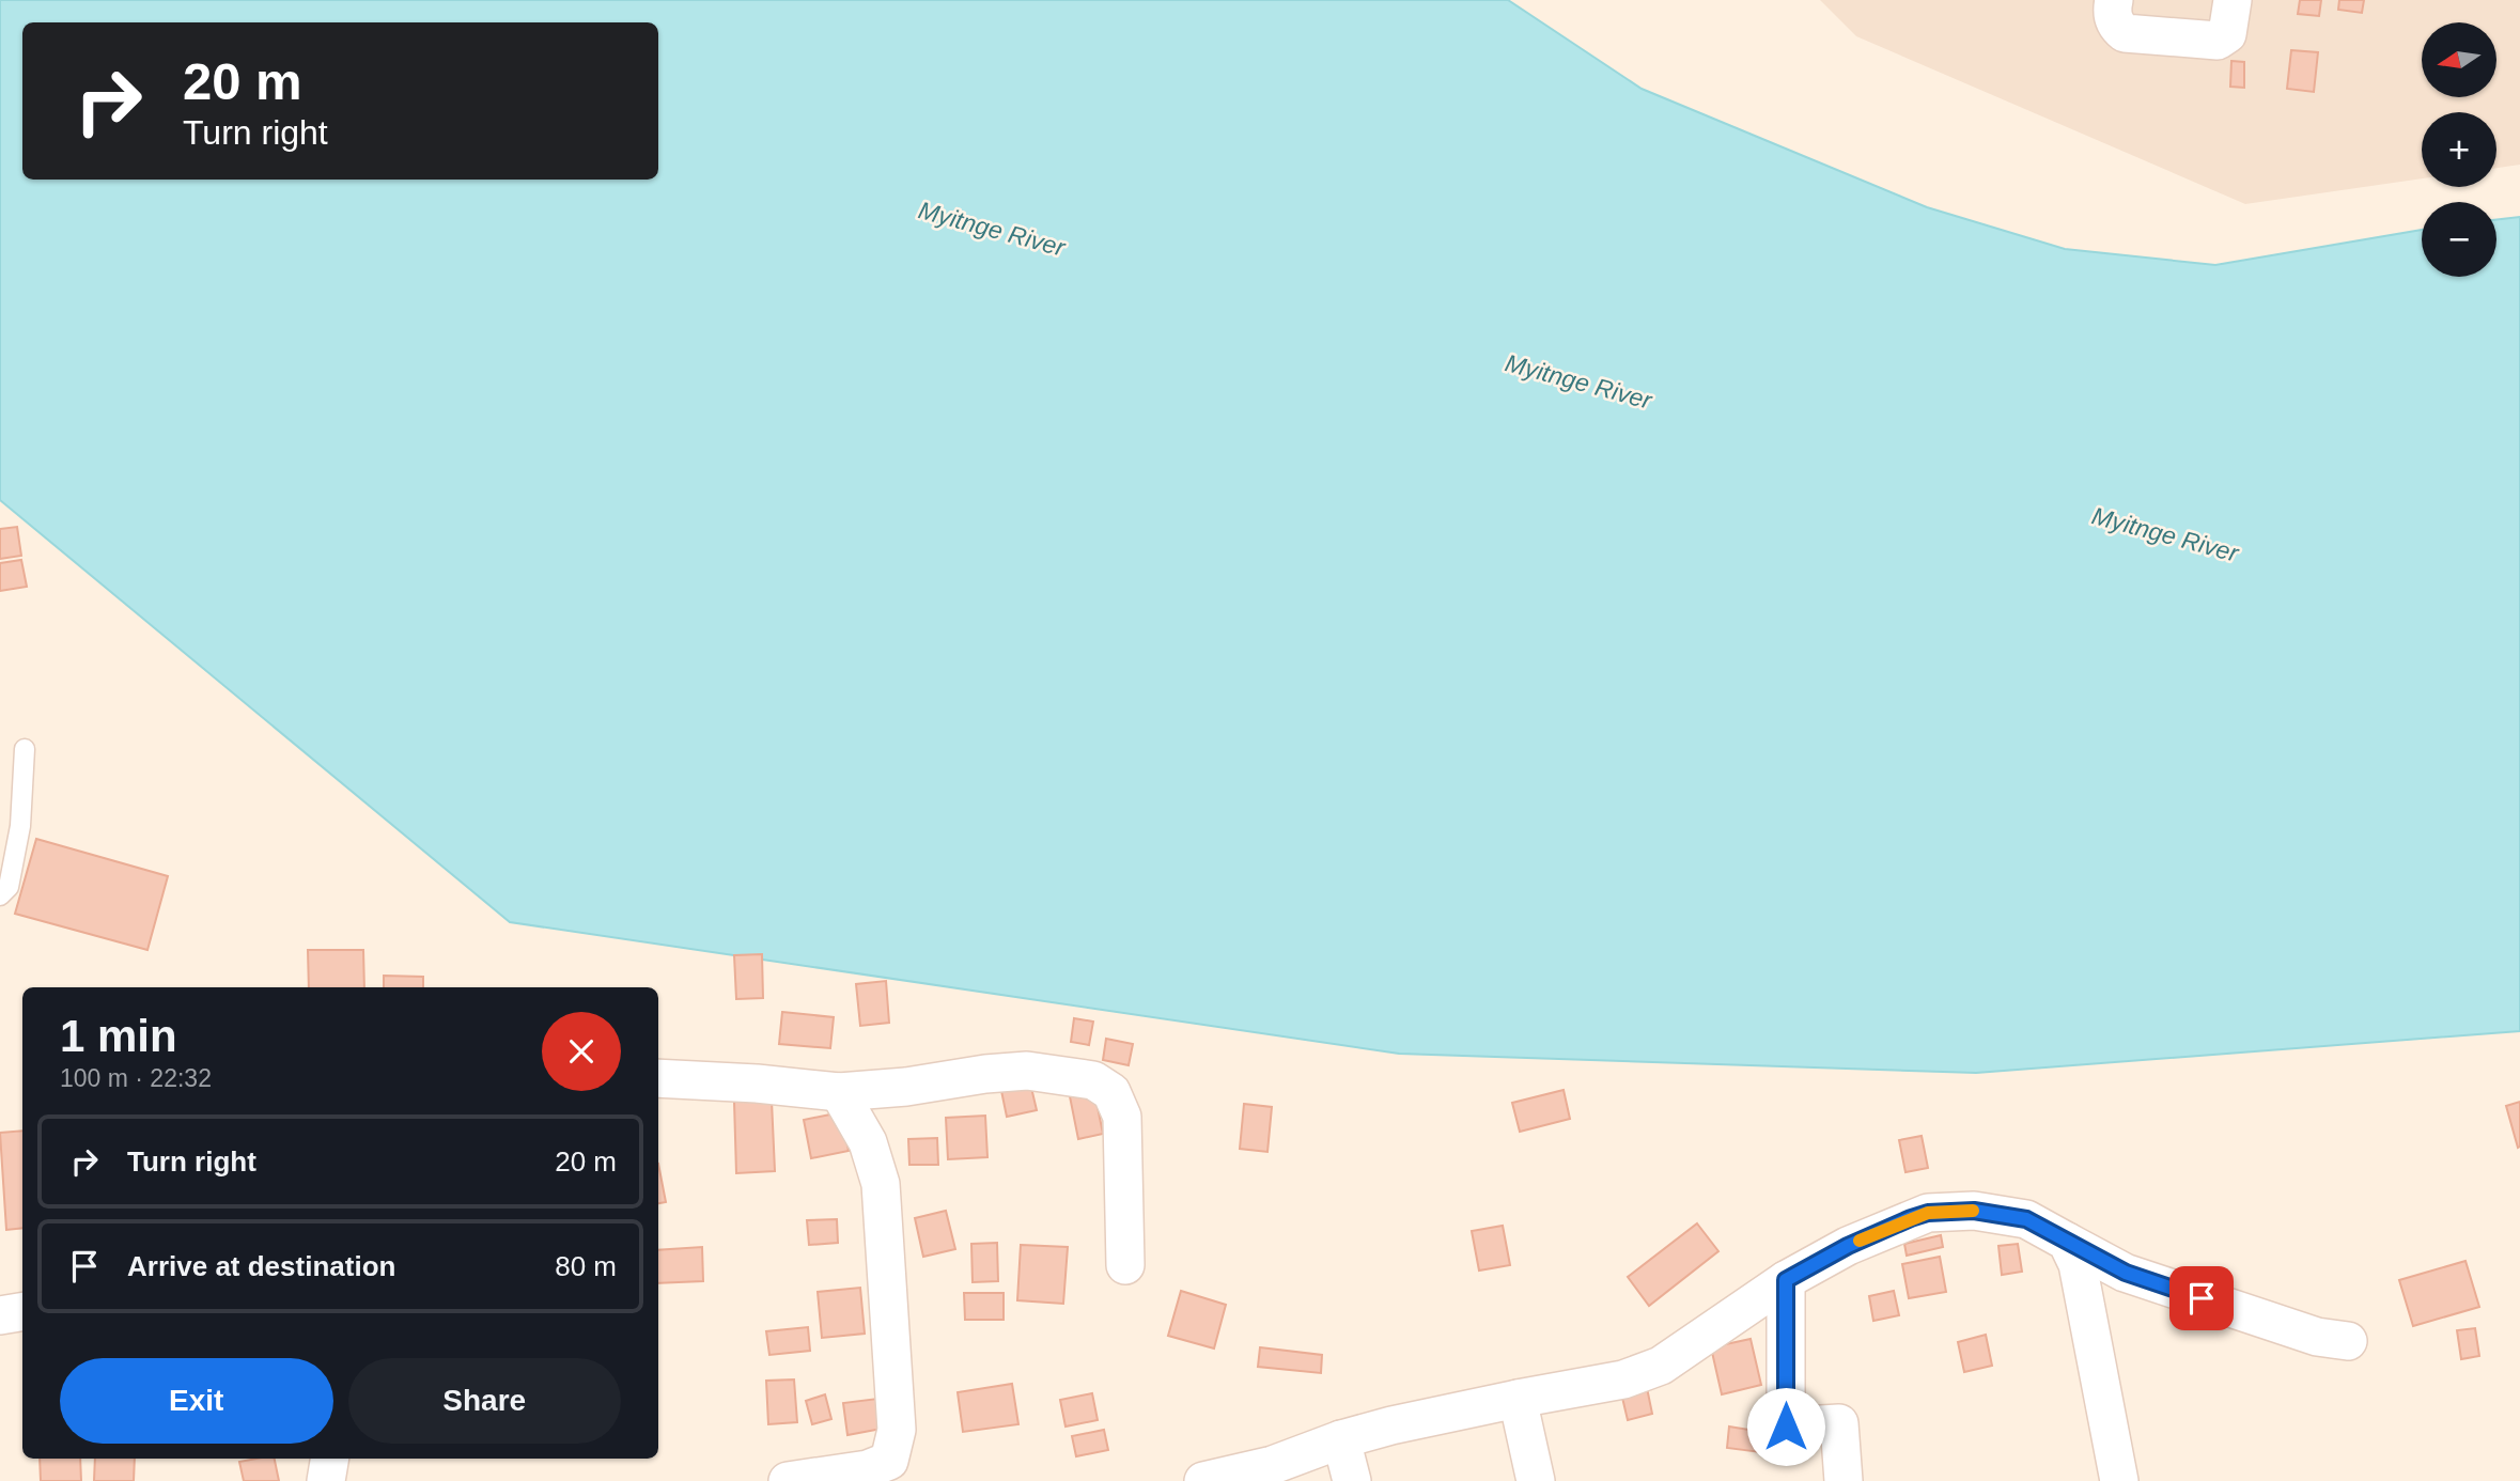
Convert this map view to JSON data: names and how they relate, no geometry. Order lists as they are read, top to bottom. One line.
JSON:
{"water":["Myitnge River"],"north":"left","page":{"map_buttons":["+","−"],"turn":["20 m","Turn right"],"heading":["1 min","100 m · 22:32"],"list":[{"name":"Turn right","value":"20 m"},{"name":"Arrive at destination","value":"80 m"}],"buttons":["Exit","Share"]}}
